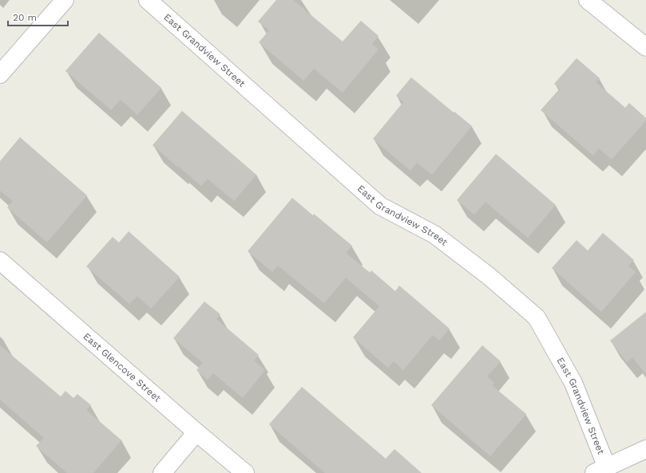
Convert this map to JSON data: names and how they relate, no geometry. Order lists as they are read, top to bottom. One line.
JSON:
{"streets":{"street":["East Grandview Street","East Glencove Street"]},"scale_bar":"20 m"}
